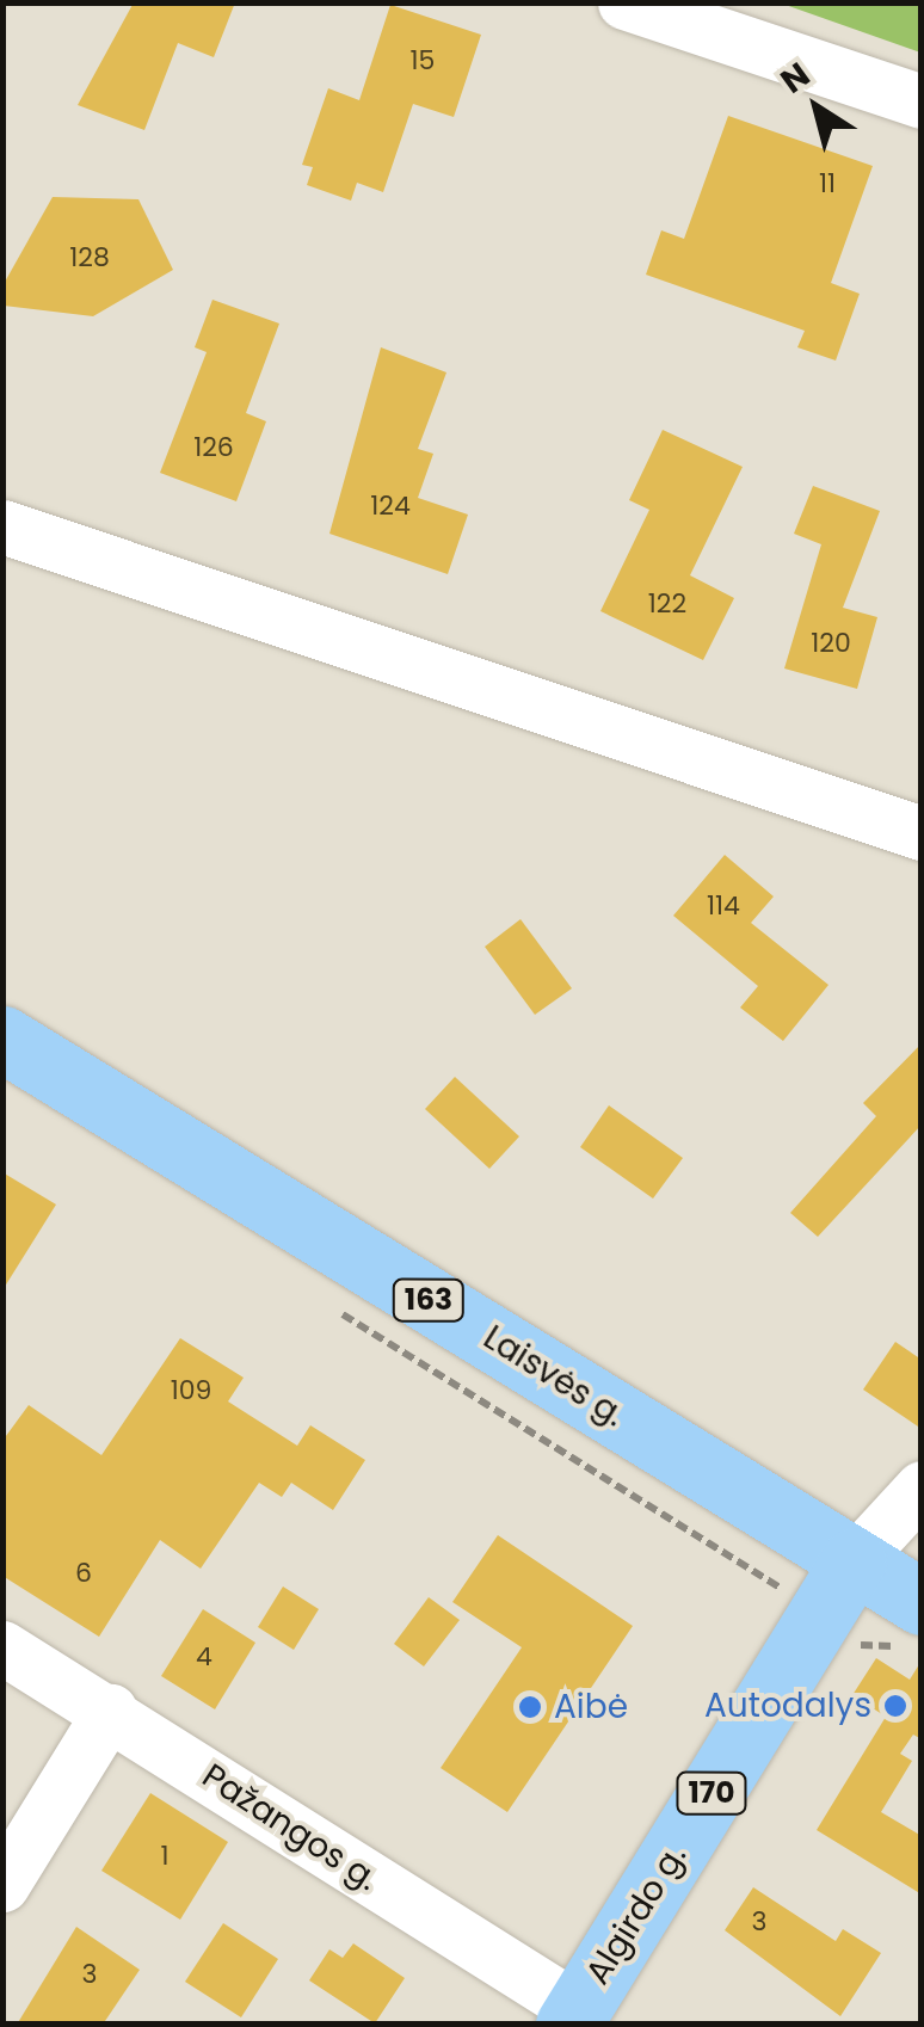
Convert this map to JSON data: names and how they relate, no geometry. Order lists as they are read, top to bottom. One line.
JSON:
{"streets":{"main road":["163","Laisvės g.","170","Algirdo g."],"street":["Pažangos g."]},"crossings":[["Laisvės g.","Algirdo g."],["Pažangos g.","Algirdo g."]],"places":["Autodalys","Aibė"],"house_numbers":["15","11","128","126","124","122","120","114","109","6","4","1","3","3"],"north":"top left"}
